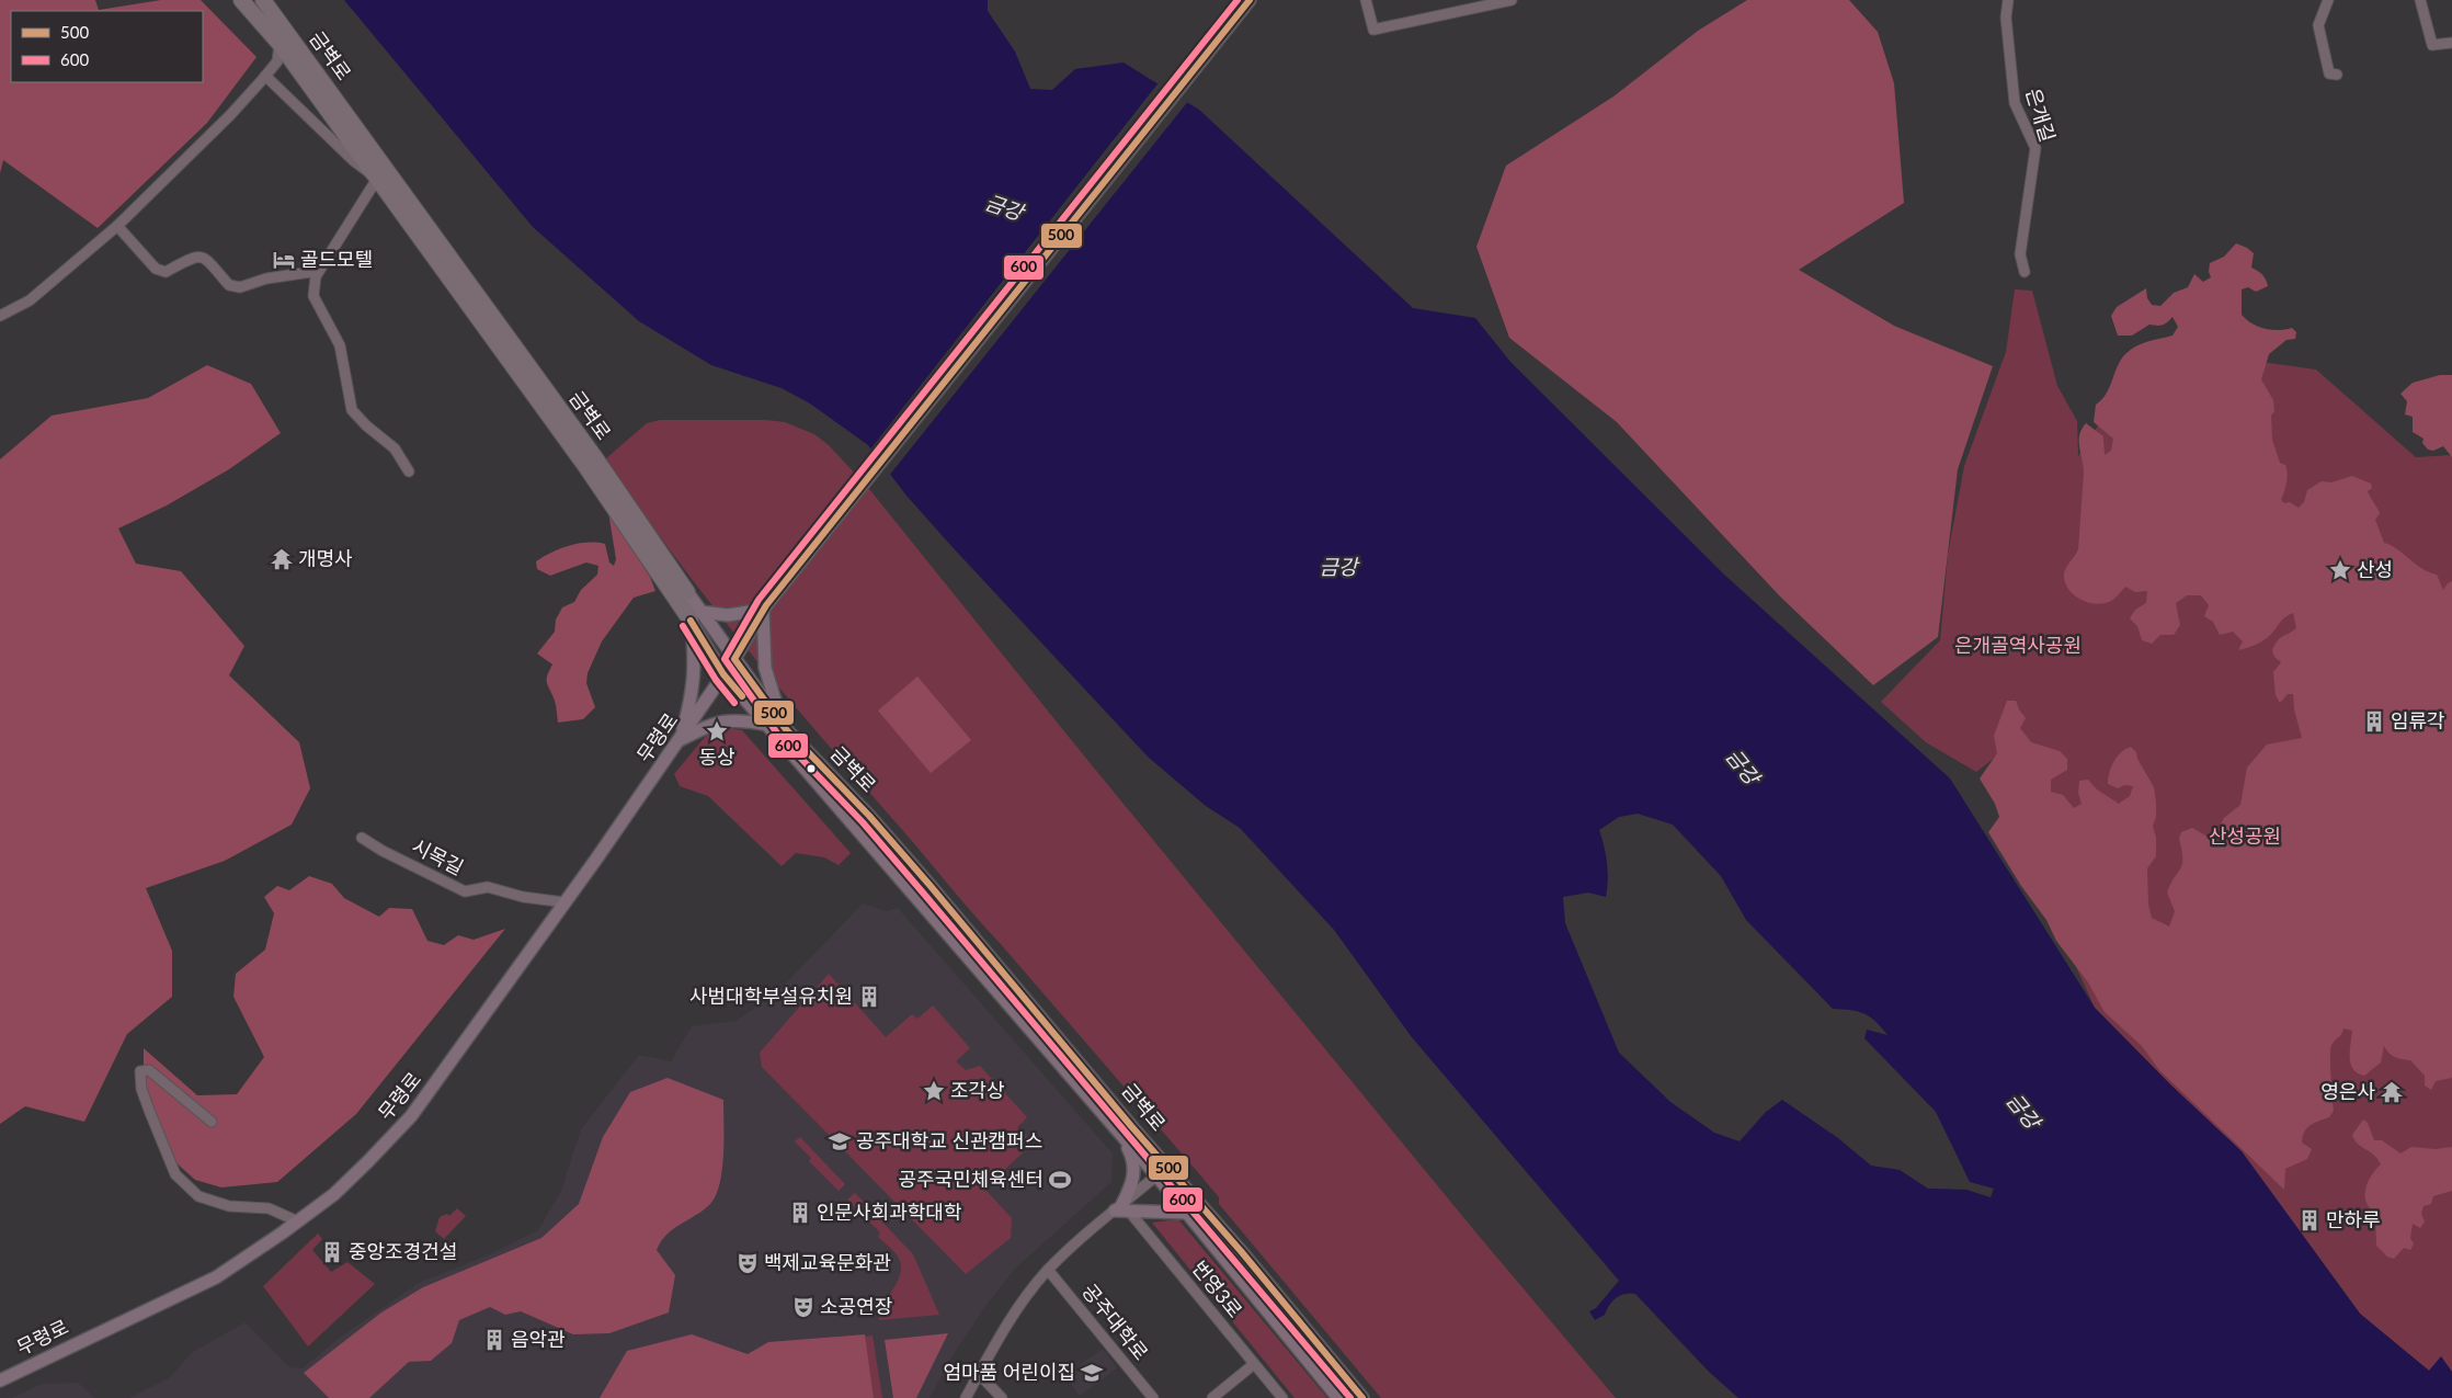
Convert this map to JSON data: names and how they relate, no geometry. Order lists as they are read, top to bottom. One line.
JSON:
{"streets":{"highway":["금벽로"],"main road":["무령로"],"street":["은개길","시목길","번영3로","공주대학로"]},"crossings":[["금벽로","무령로"],["무령로","시목길"]],"water":["금강"],"parks":["은개골역사공원","산성공원"],"places":{"hotel":["골드모텔"],"temple":["개명사","영은사"],"place":["산성","동상","조각상"],"building":["임류각","사범대학부설유치원","인문사회과학대학","만하루","중앙조경건설","음악관"],"school or university":["공주대학교 신관캠퍼스","엄마품 어린이집"],"sports":["공주국민체육센터"],"theatre":["백제교육문화관","소공연장"]},"lines":["transit line 500","transit line 600"],"legend":["500","600"]}
